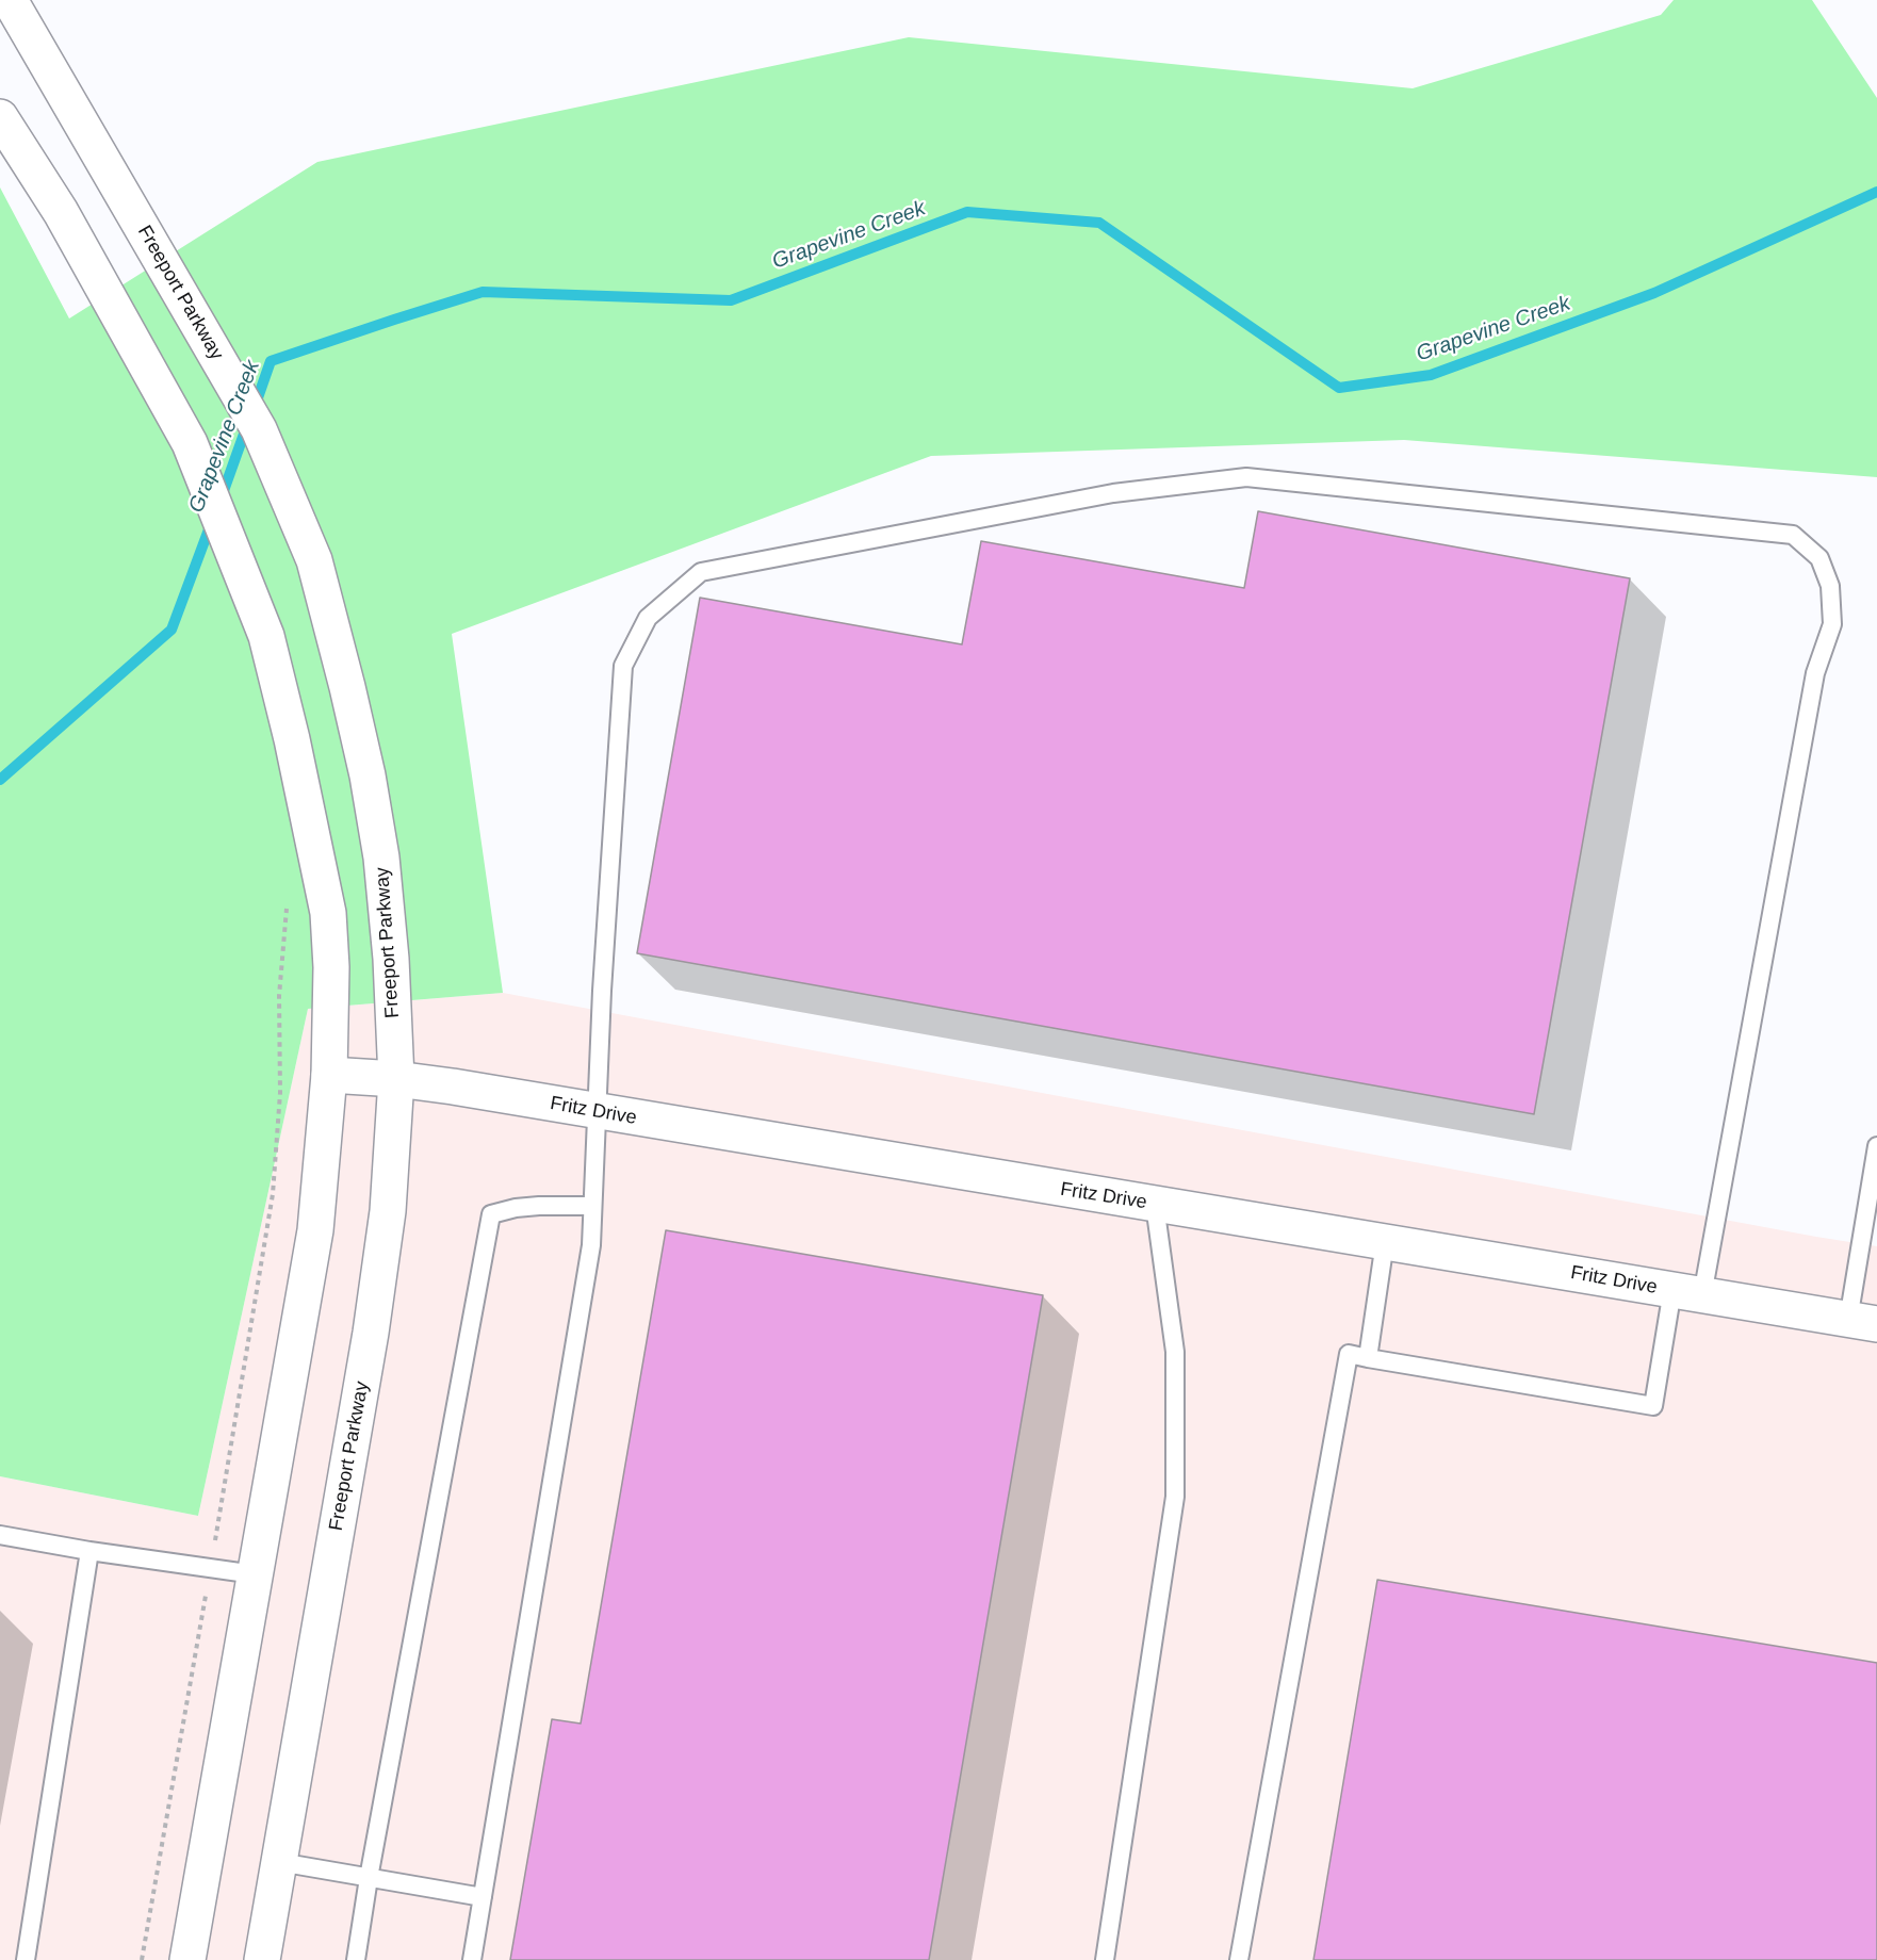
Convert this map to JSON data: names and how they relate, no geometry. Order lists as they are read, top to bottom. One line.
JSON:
{"streets":{"main road":["Freeport Parkway","Fritz Drive"]},"crossings":[["Freeport Parkway","Fritz Drive"]],"water":["Grapevine Creek"]}
